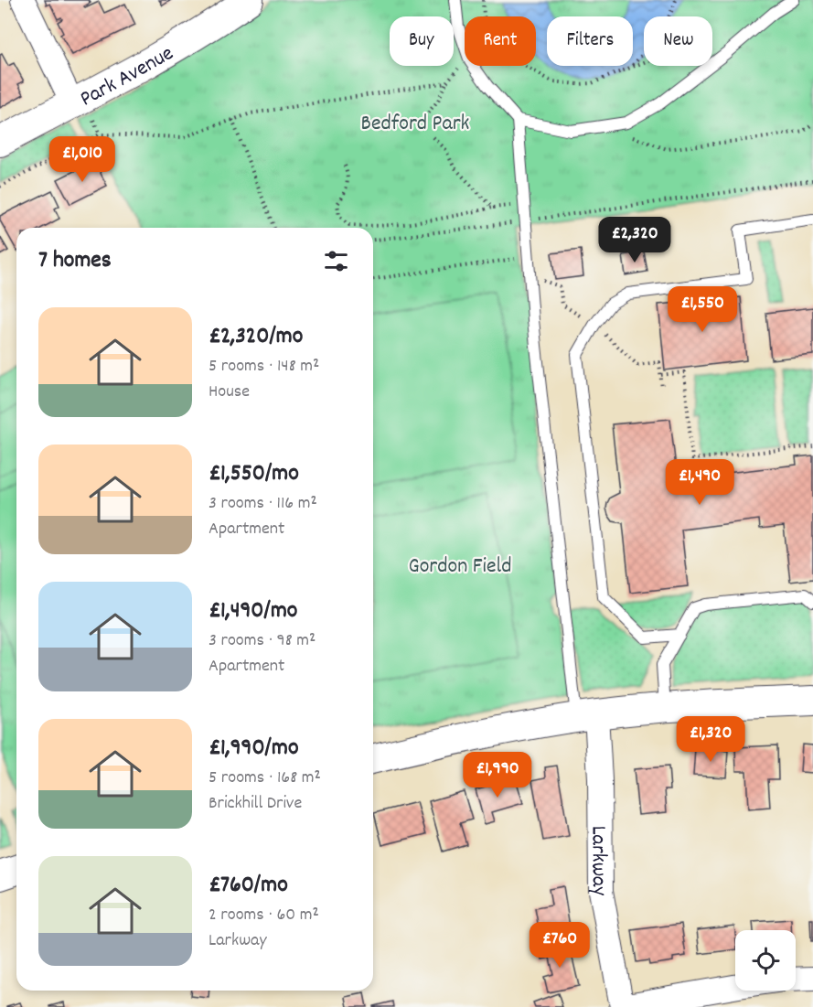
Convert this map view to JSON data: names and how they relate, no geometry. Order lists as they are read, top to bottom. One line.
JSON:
{"streets":{"street":["Park Avenue","Larkway"]},"parks":["Bedford Park","Gordon Field"],"page":{"chip":["Buy","Rent","Filters","New"],"price":["£1,010","£2,320","£1,550","£1,490","£1,320","£1,990","£760"],"heading":"7 homes","list":[{"name":"£2,320/mo","note":"5 rooms · 148 m² · House"},{"name":"£1,550/mo","note":"3 rooms · 116 m² · Apartment"},{"name":"£1,490/mo","note":"3 rooms · 98 m² · Apartment"},{"name":"£1,990/mo","note":"5 rooms · 168 m² · Brickhill Drive"},{"name":"£760/mo","note":"2 rooms · 60 m² · Larkway"}]}}
